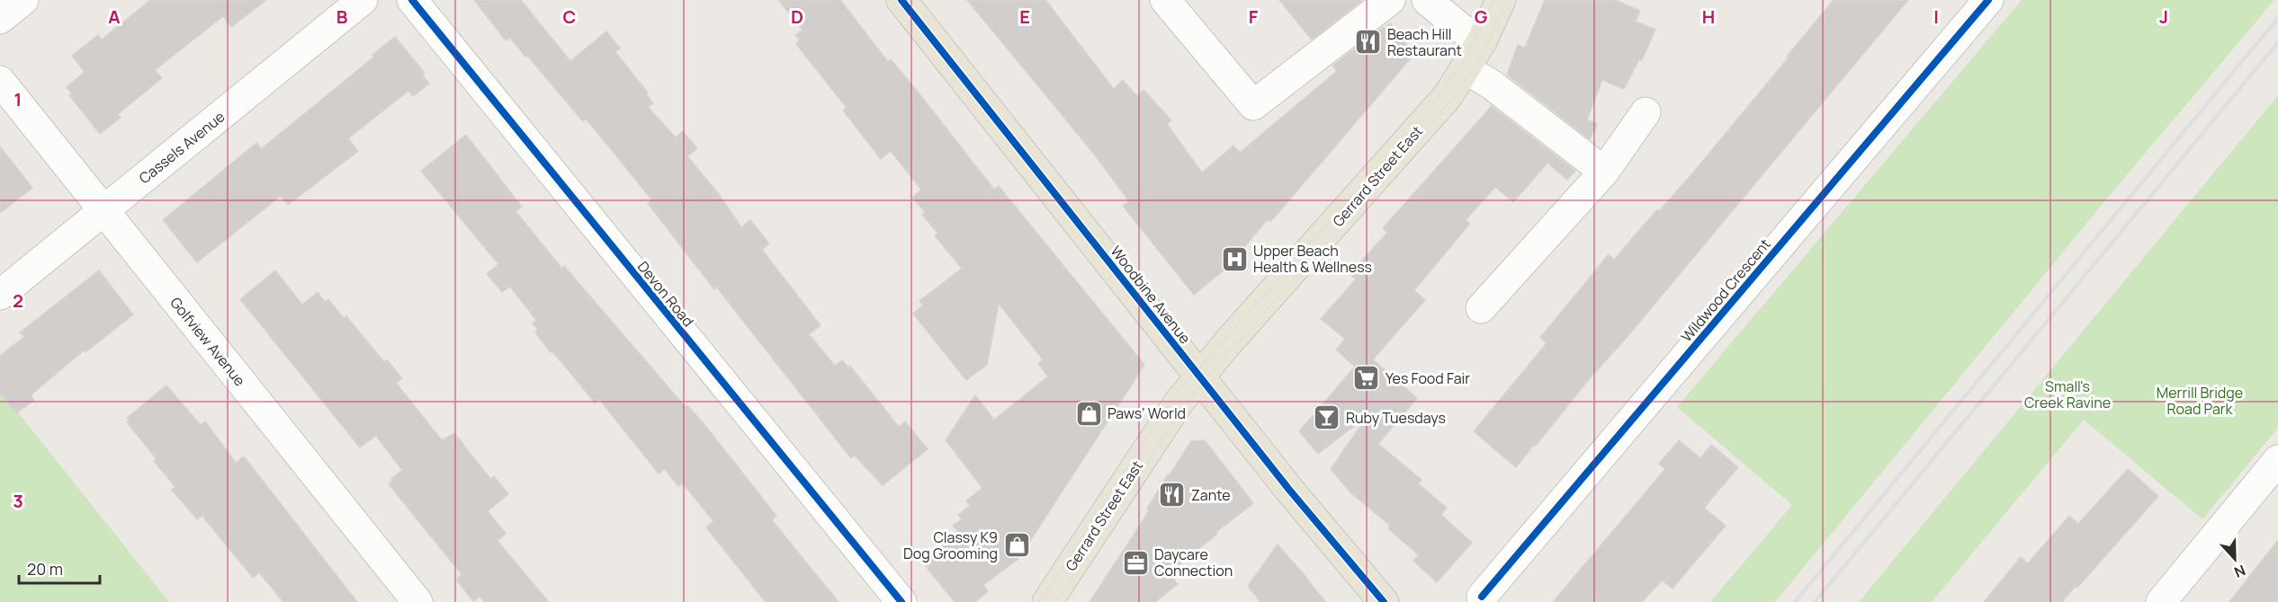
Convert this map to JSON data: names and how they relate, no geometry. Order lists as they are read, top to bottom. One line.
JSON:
{"streets":{"main road":["Gerrard Street East","Woodbine Avenue"],"street":["Cassels Avenue","Wildwood Crescent","Devon Road","Golfview Avenue"]},"crossings":[["Cassels Avenue","Golfview Avenue"],["Gerrard Street East","Woodbine Avenue"]],"parks":["Small's Creek Ravine","Merrill Bridge Road Park"],"places":{"restaurant":["Beach Hill Restaurant","Zante"],"hospital":["Upper Beach Health & Wellness"],"supermarket":["Yes Food Fair"],"shop":["Paws’ World","Classy K9 Dog Grooming"],"bar":["Ruby Tuesdays"],"office":["Daycare Connection"]},"scale_bar":"20 m","north":"bottom","grid":{"columns":["A","B","C","D","E","F","G","H","I","J"],"rows":["1","2","3"]}}
